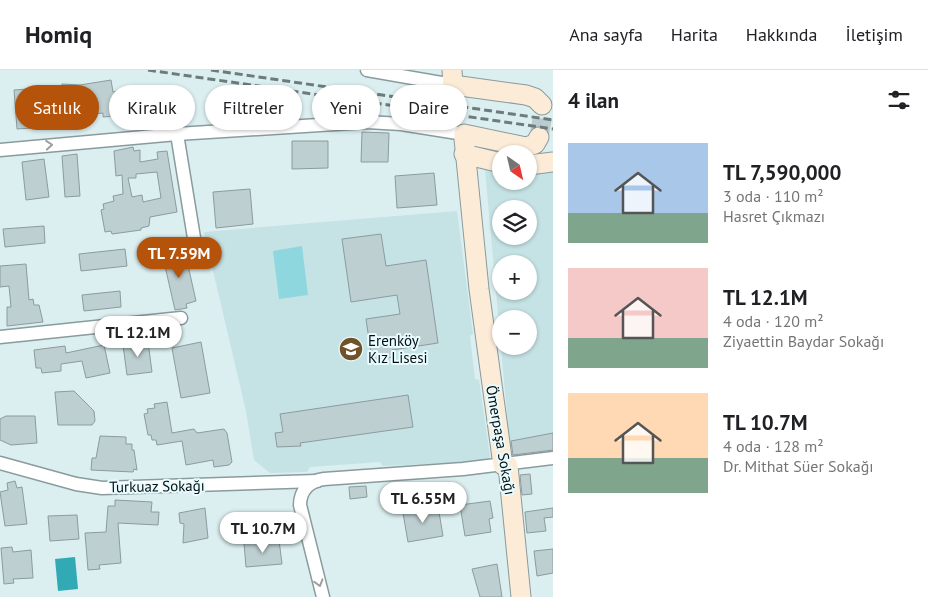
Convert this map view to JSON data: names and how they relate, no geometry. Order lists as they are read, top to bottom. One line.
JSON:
{"streets":{"street":["Ömerpaşa Sokağı","Turkuaz Sokağı"]},"crossings":[["Ömerpaşa Sokağı","Turkuaz Sokağı"]],"places":{"school or university":["Erenköy Kız Lisesi"]},"north":"bottom right","page":{"header":"Homiq","nav":["Ana sayfa","Harita","Hakkında","İletişim"],"heading":"4 ilan","chip":["Satılık","Kiralık","Filtreler","Yeni","Daire"],"list":[{"name":"TL 7,590,000","note":"3 oda · 110 m² · Hasret Çıkmazı"},{"name":"TL 12.1M","note":"4 oda · 120 m² · Ziyaettin Baydar Sokağı"},{"name":"TL 10.7M","note":"4 oda · 128 m² · Dr. Mithat Süer Sokağı"}],"map_buttons":["+","−"],"price":["TL 7.59M","TL 12.1M","TL 6.55M","TL 10.7M"]}}
